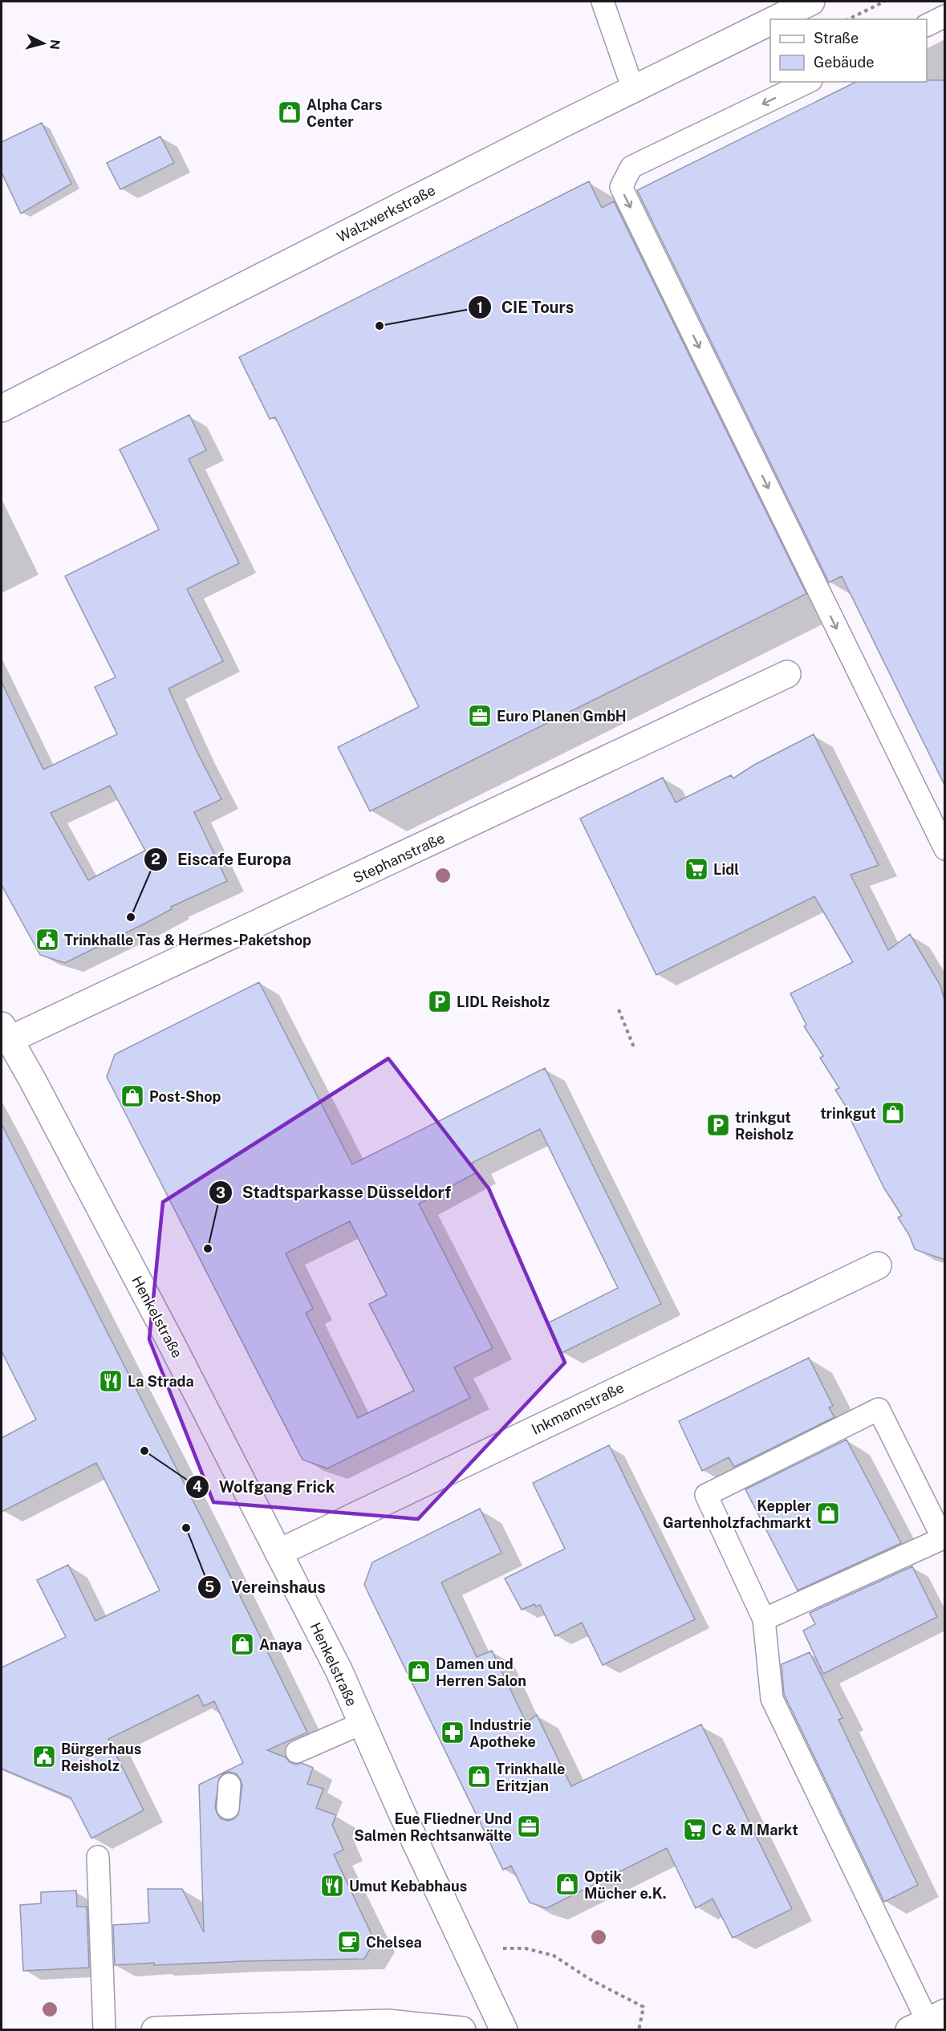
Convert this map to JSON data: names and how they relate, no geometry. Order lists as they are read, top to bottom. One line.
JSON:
{"streets":{"street":["Walzwerkstraße","Stephanstraße","Henkelstraße","Inkmannstraße"]},"crossings":[["Stephanstraße","Henkelstraße"],["Henkelstraße","Inkmannstraße"]],"places":{"shop":["Alpha Cars Center","Post-Shop","trinkgut","Keppler Gartenholzfachmarkt","Anaya","Damen und Herren Salon","Trinkhalle Eritzjan","Optik Mücher e.K."],"other":["CIE Tours","Eiscafe Europa","Stadtsparkasse Düsseldorf","Wolfgang Frick","Vereinshaus"],"office":["Euro Planen GmbH","Eue Fliedner Und Salmen Rechtsanwälte"],"supermarket":["Lidl","C & M Markt"],"public building":["Trinkhalle Tas & Hermes-Paketshop","Bürgerhaus Reisholz"],"parking":["LIDL Reisholz","trinkgut Reisholz"],"restaurant":["La Strada","Umut Kebabhaus"],"pharmacy":["Industrie Apotheke"],"cafe":["Chelsea"]},"legend":["Straße","Gebäude"],"north":"right"}
